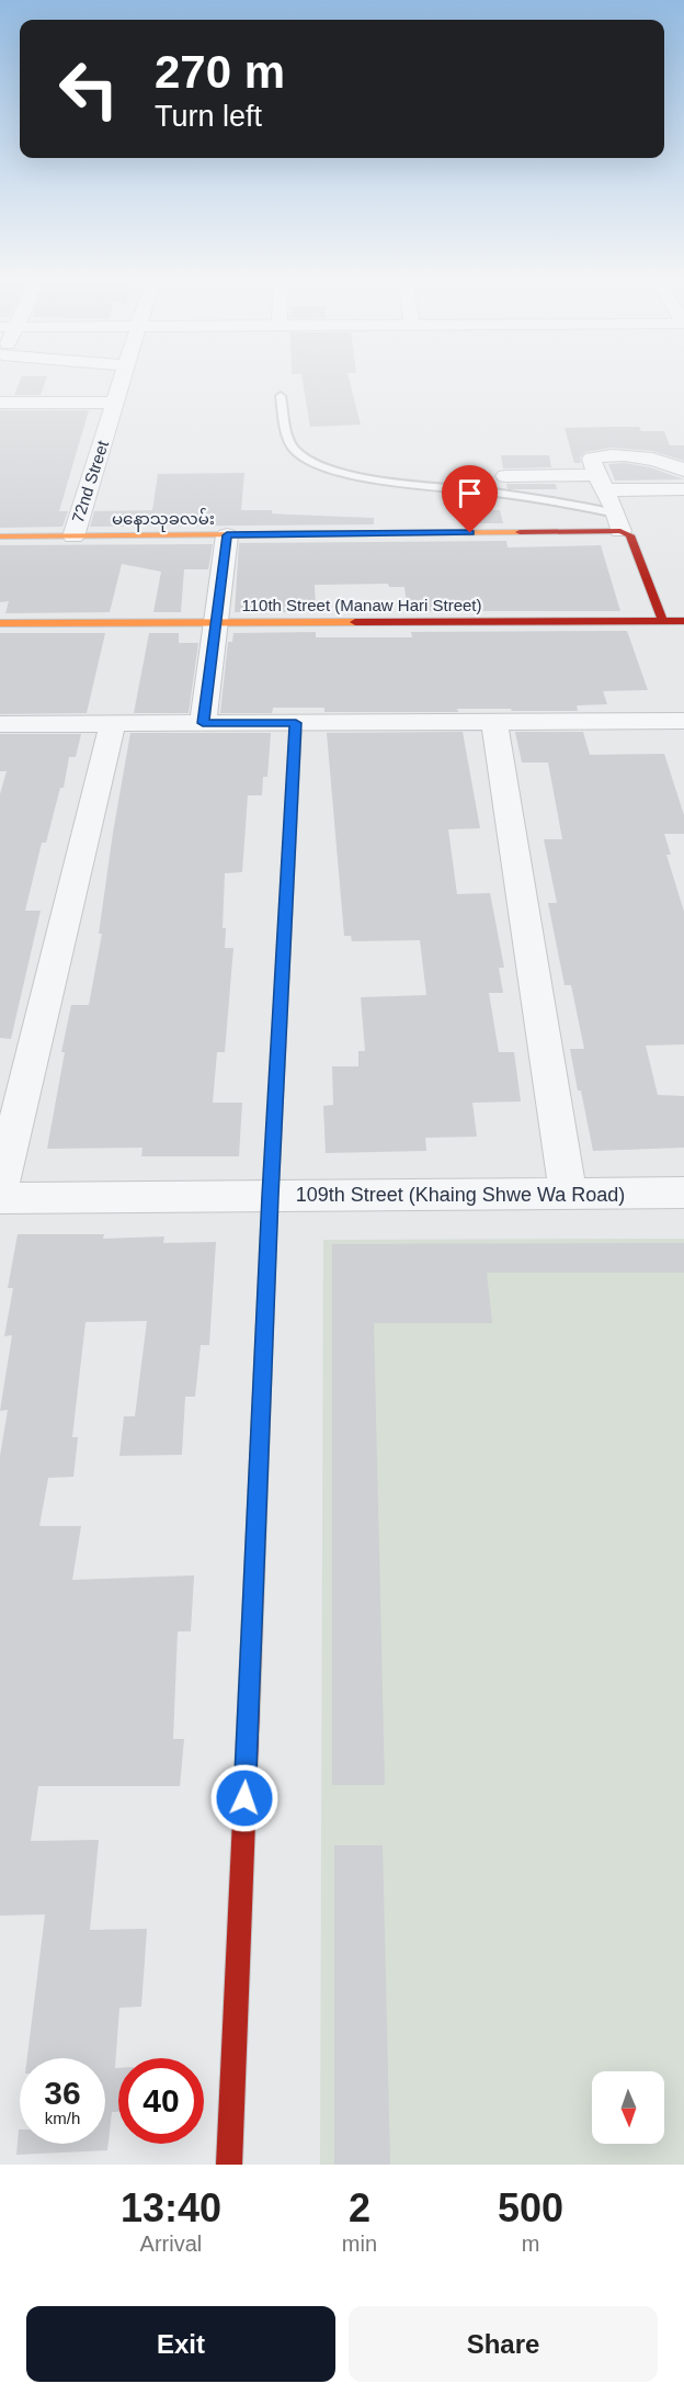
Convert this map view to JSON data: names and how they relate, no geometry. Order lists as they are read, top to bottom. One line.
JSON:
{"streets":{"street":["72nd Street","မနောသုခလမ်း","110th Street (Manaw Hari Street)","109th Street (Khaing Shwe Wa Road)"]},"crossings":[["72nd Street","မနောသုခလမ်း"]],"north":"bottom","page":{"turn":["270 m","Turn left"],"speed":"36 km/h","limit":"40","eta":["13:40","Arrival","2","min","500","m"],"buttons":["Exit","Share"]}}
